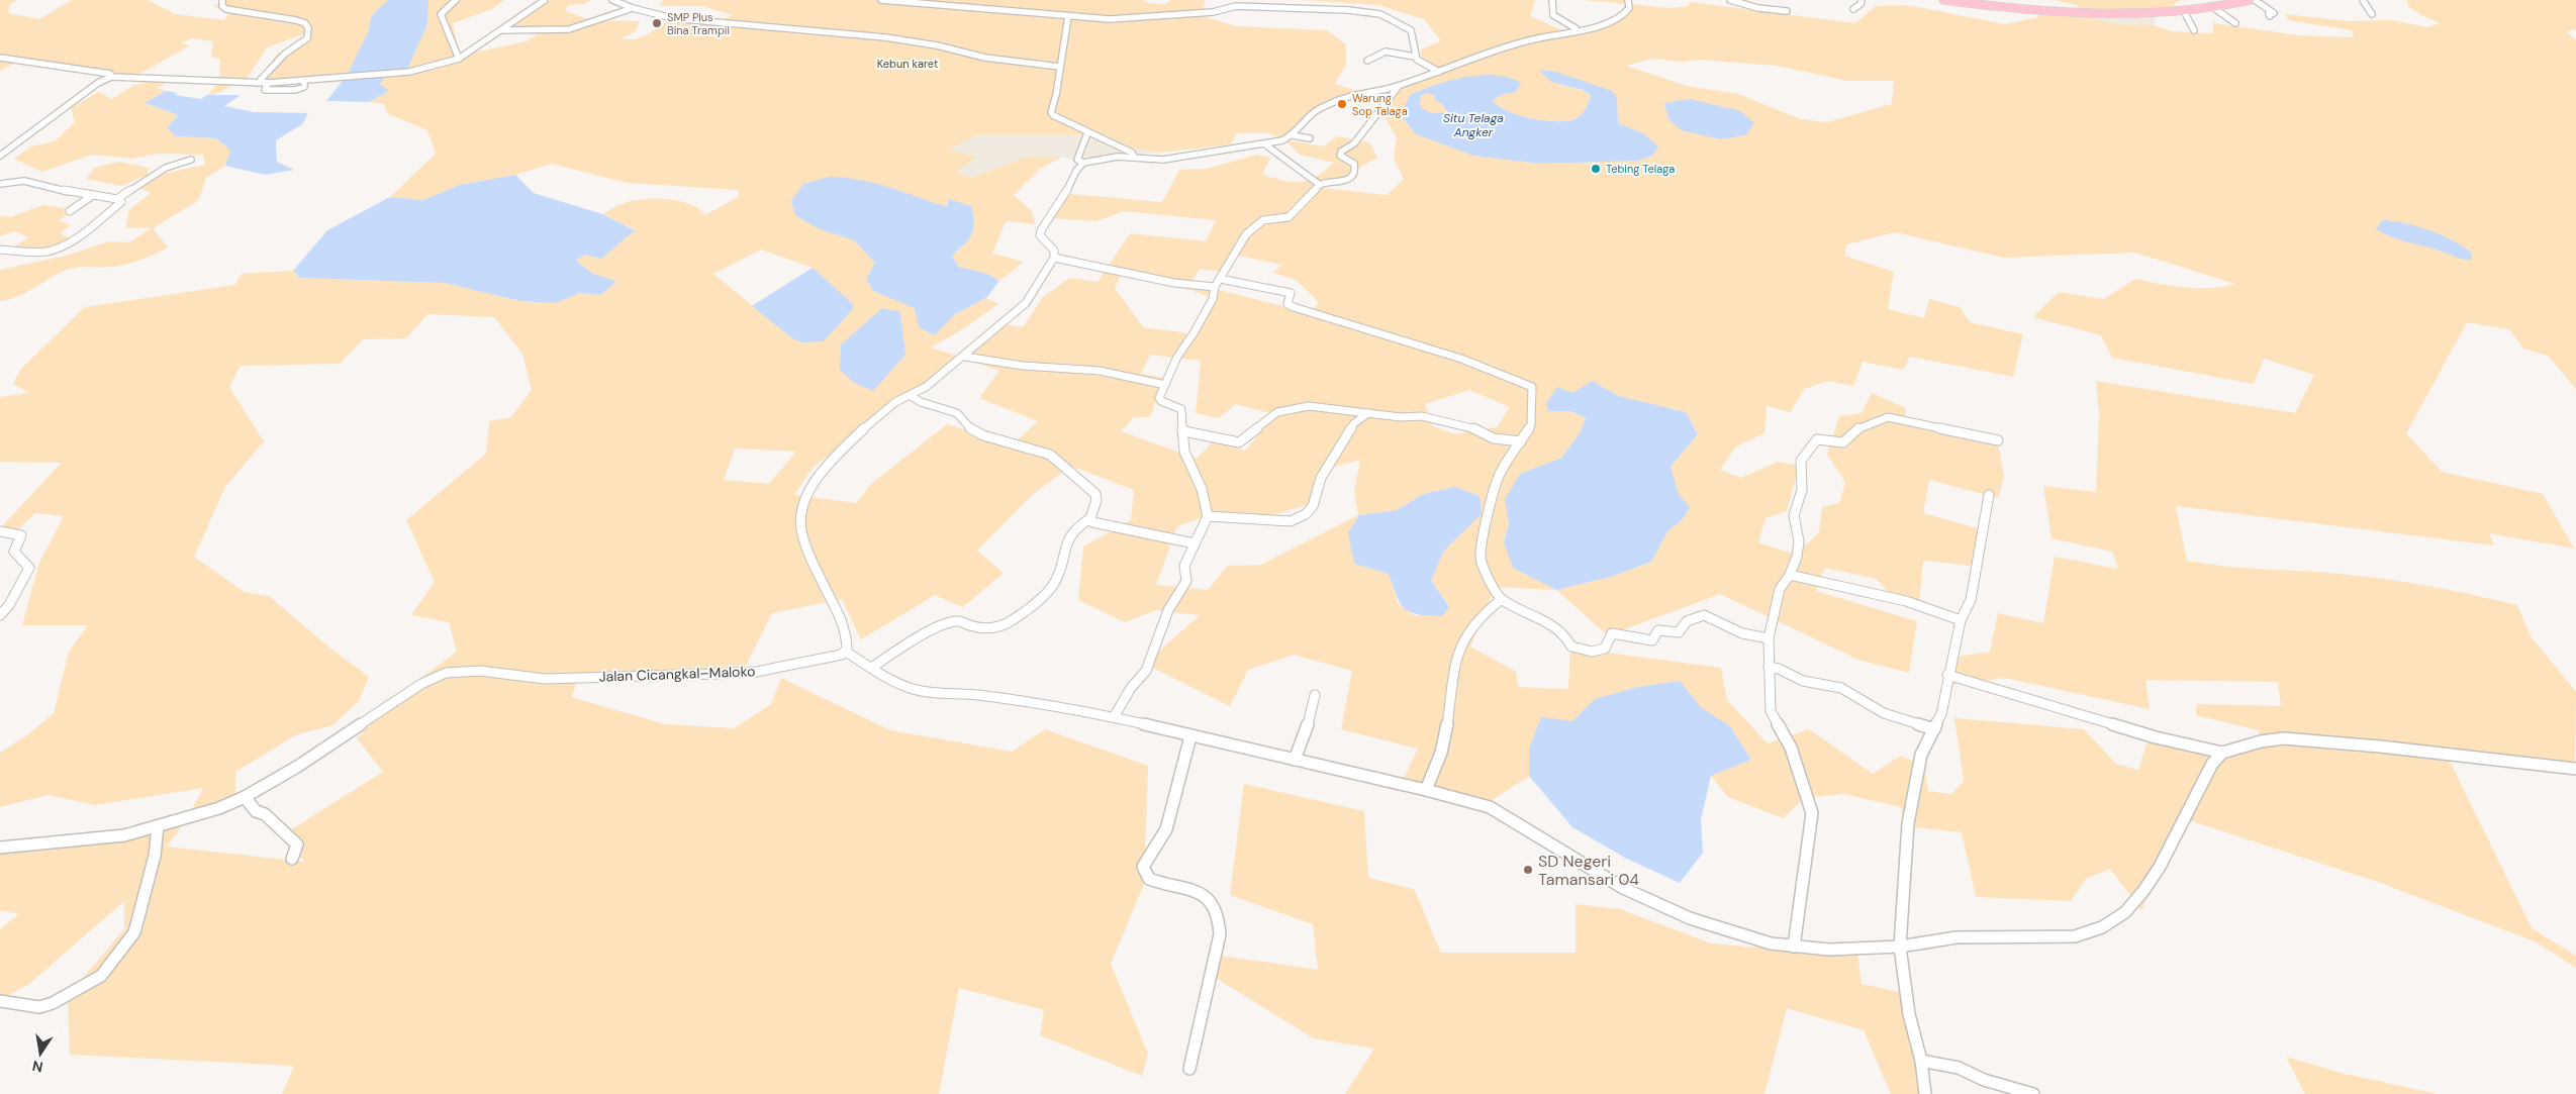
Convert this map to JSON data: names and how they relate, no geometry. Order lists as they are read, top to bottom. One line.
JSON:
{"streets":{"street":["Jalan Cicangkal–Maloko"]},"water":["Situ Telaga Angker"],"parks":["Kebun karet"],"places":["SMP Plus Bina Trampil","Warung Sop Talaga","Tebing Telaga","SD Negeri Tamansari 04"],"north":"bottom"}
